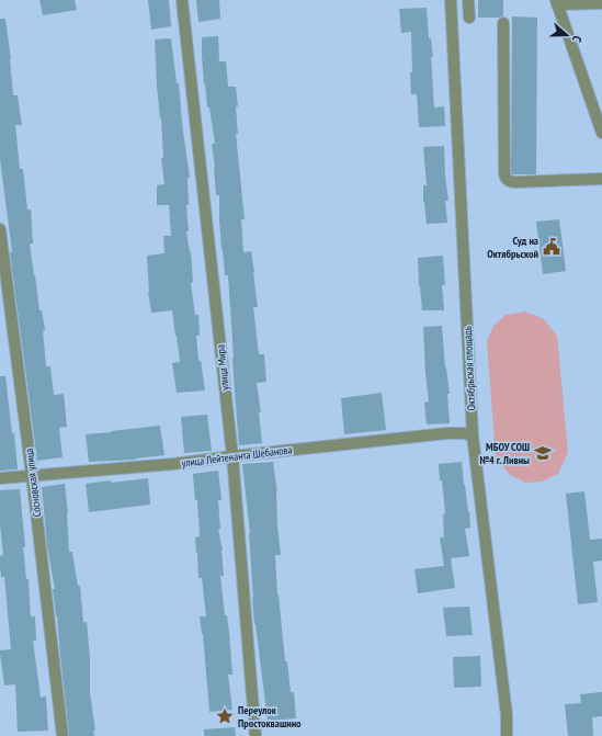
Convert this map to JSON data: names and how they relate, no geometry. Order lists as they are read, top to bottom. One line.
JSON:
{"streets":{"street":["улица Мира","Октябрьская площадь","улица Лейтенанта Шебанова","Сосновская улица"]},"crossings":[["улица Мира","улица Лейтенанта Шебанова"],["Октябрьская площадь","улица Лейтенанта Шебанова"],["улица Лейтенанта Шебанова","Сосновская улица"]],"places":{"public building":["Суд на Октябрьской"],"school or university":["МБОУ СОШ №4 г. Ливны"],"place":["Переулок Простоквашино"]},"north":"right"}
